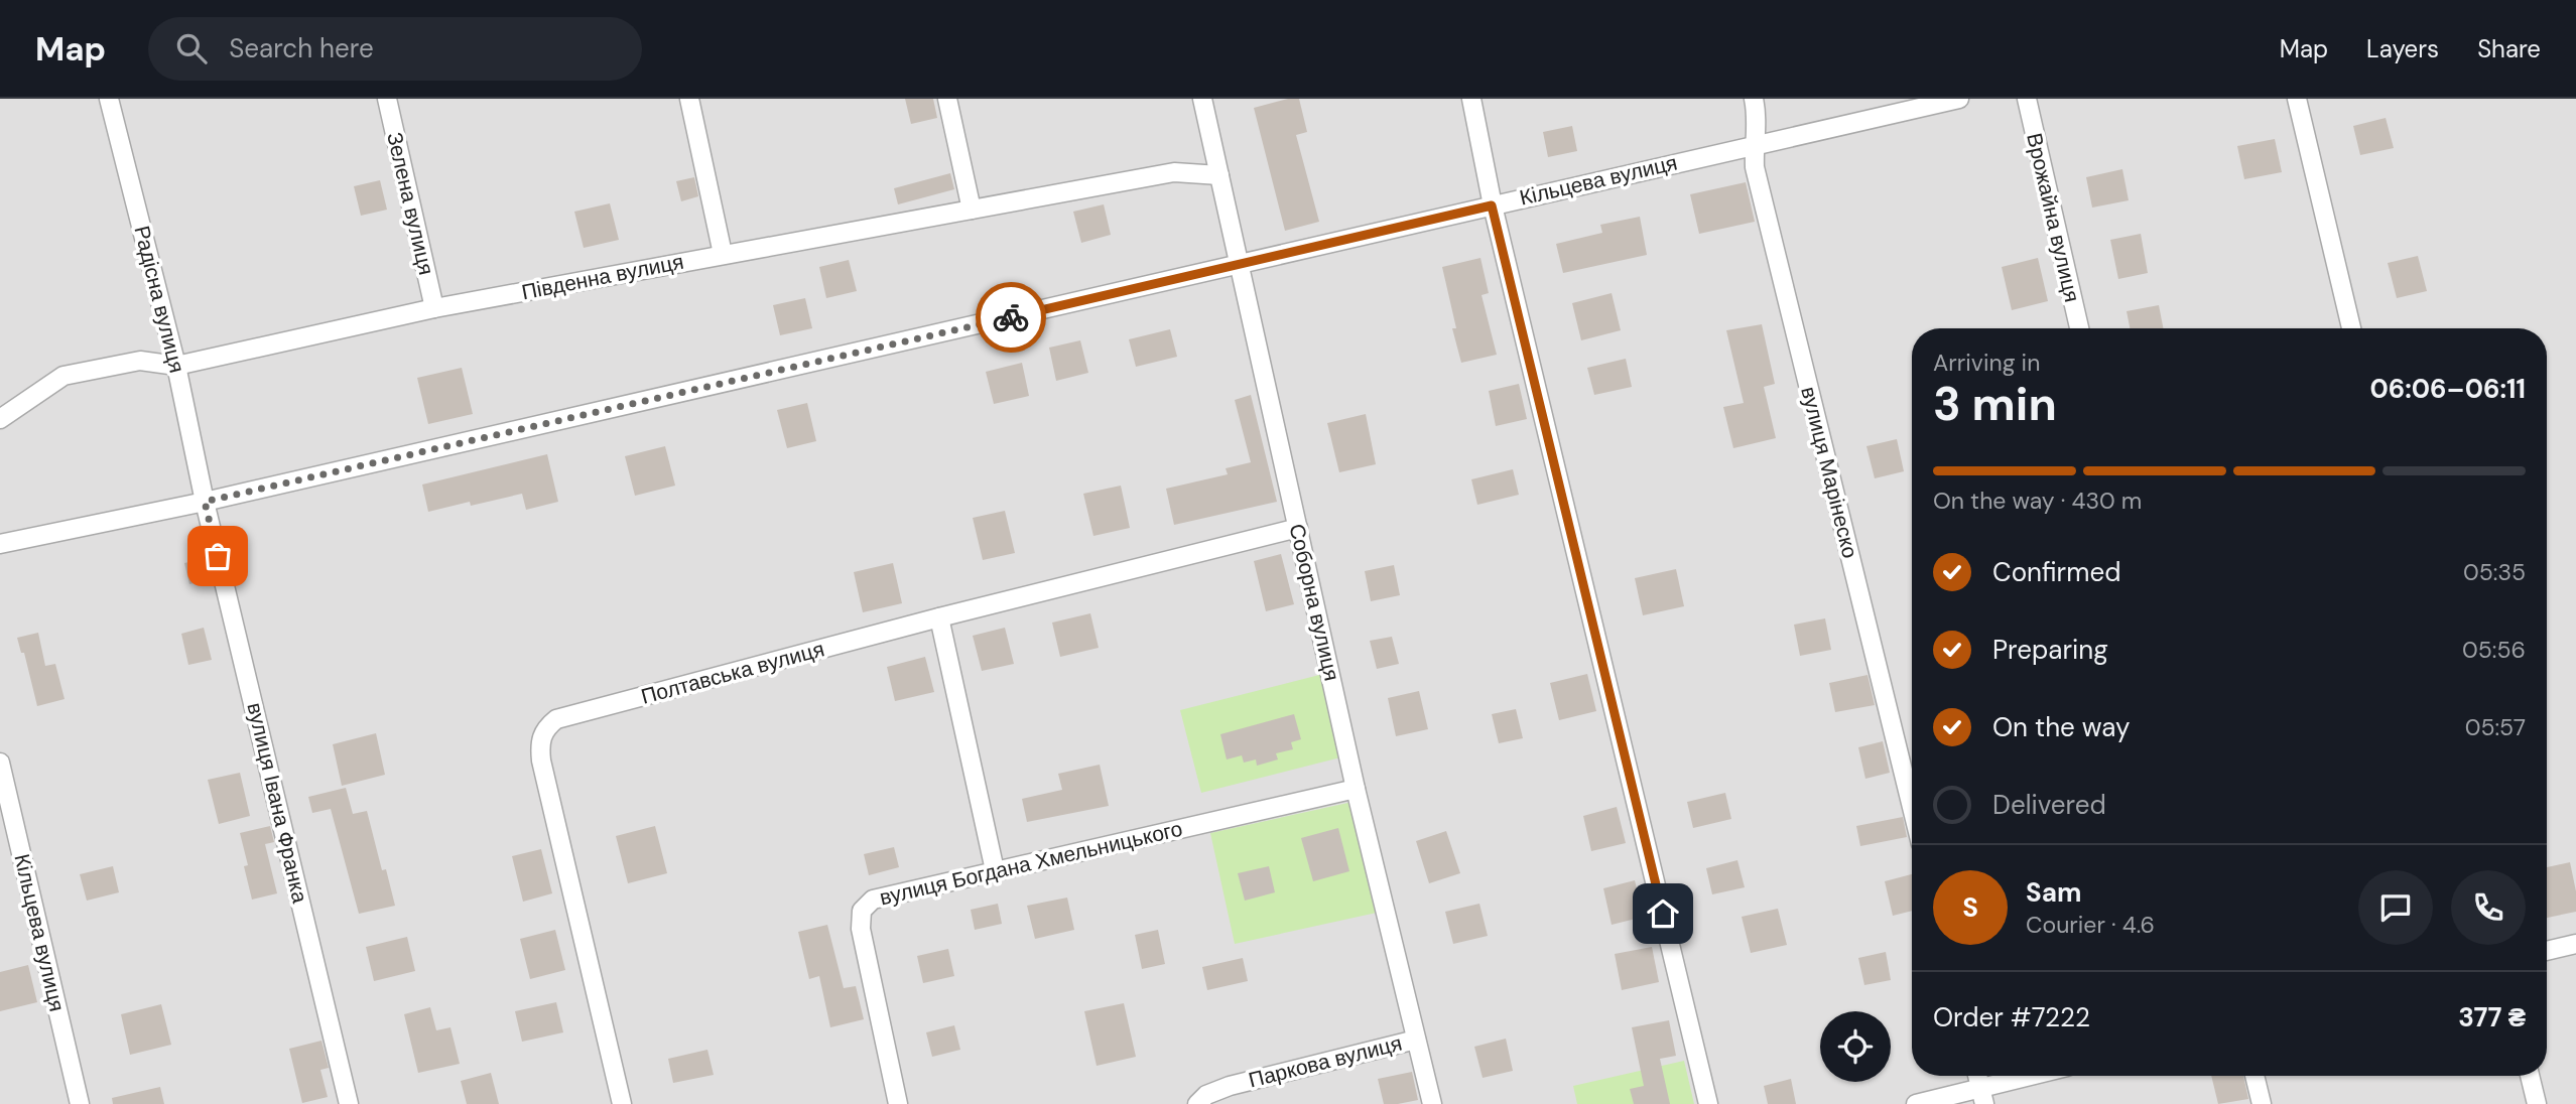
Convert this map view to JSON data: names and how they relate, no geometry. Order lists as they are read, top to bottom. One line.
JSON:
{"streets":{"street":["Кільцева вулиця","Зелена вулиця","Врожайна вулиця","Південна вулиця","Радісна вулиця","вулиця Марінеско","Соборна вулиця","Полтавська вулиця","вулиця Івана Франка","вулиця Богдана Хмельницького","Паркова вулиця"]},"crossings":[["Кільцева вулиця","Радісна вулиця"],["Кільцева вулиця","вулиця Марінеско"],["Кільцева вулиця","Соборна вулиця"],["Кільцева вулиця","вулиця Івана Франка"],["Зелена вулиця","Південна вулиця"],["Південна вулиця","Радісна вулиця"],["Південна вулиця","Соборна вулиця"],["Радісна вулиця","вулиця Івана Франка"],["Соборна вулиця","Полтавська вулиця"],["Соборна вулиця","вулиця Богдана Хмельницького"],["Соборна вулиця","Паркова вулиця"]],"page":{"header":"Map","search":"Search here","nav":["Map","Layers","Share"],"heading":["3 min","Arriving in","06:06–06:11"],"panel":["Sam","Courier · 4.6","Order #7222","377 ₴"],"bar":"On the way · 430 m","list":[["Confirmed","05:35"],["Preparing","05:56"],["On the way","05:57"],"Delivered"],"round":"S"}}
